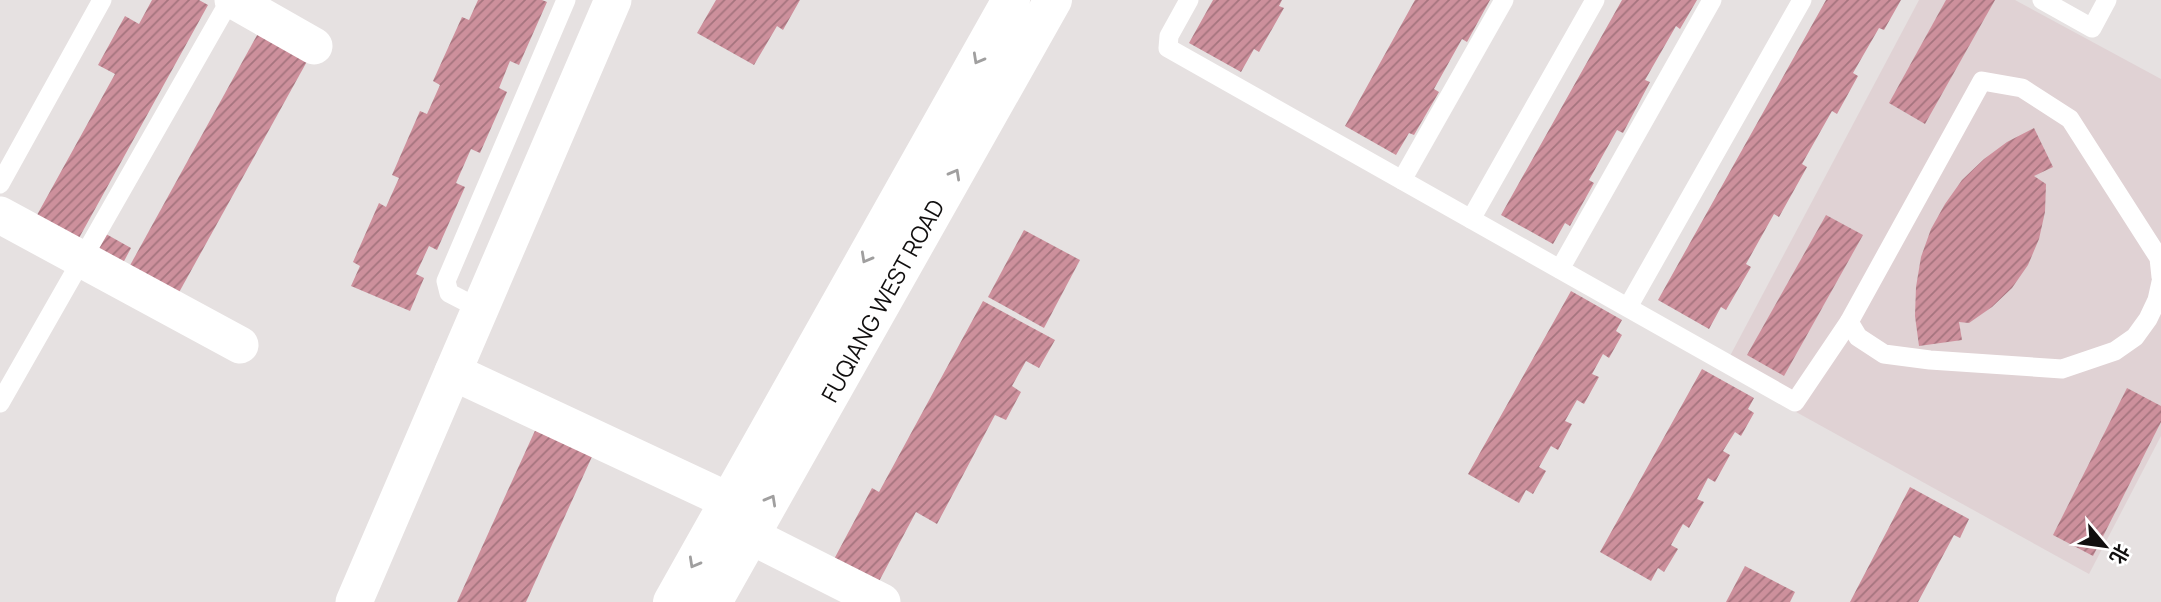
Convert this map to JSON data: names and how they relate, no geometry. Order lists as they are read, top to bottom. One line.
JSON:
{"streets":{"main road":["FUQIANG WEST ROAD"]},"north":"bottom right"}
